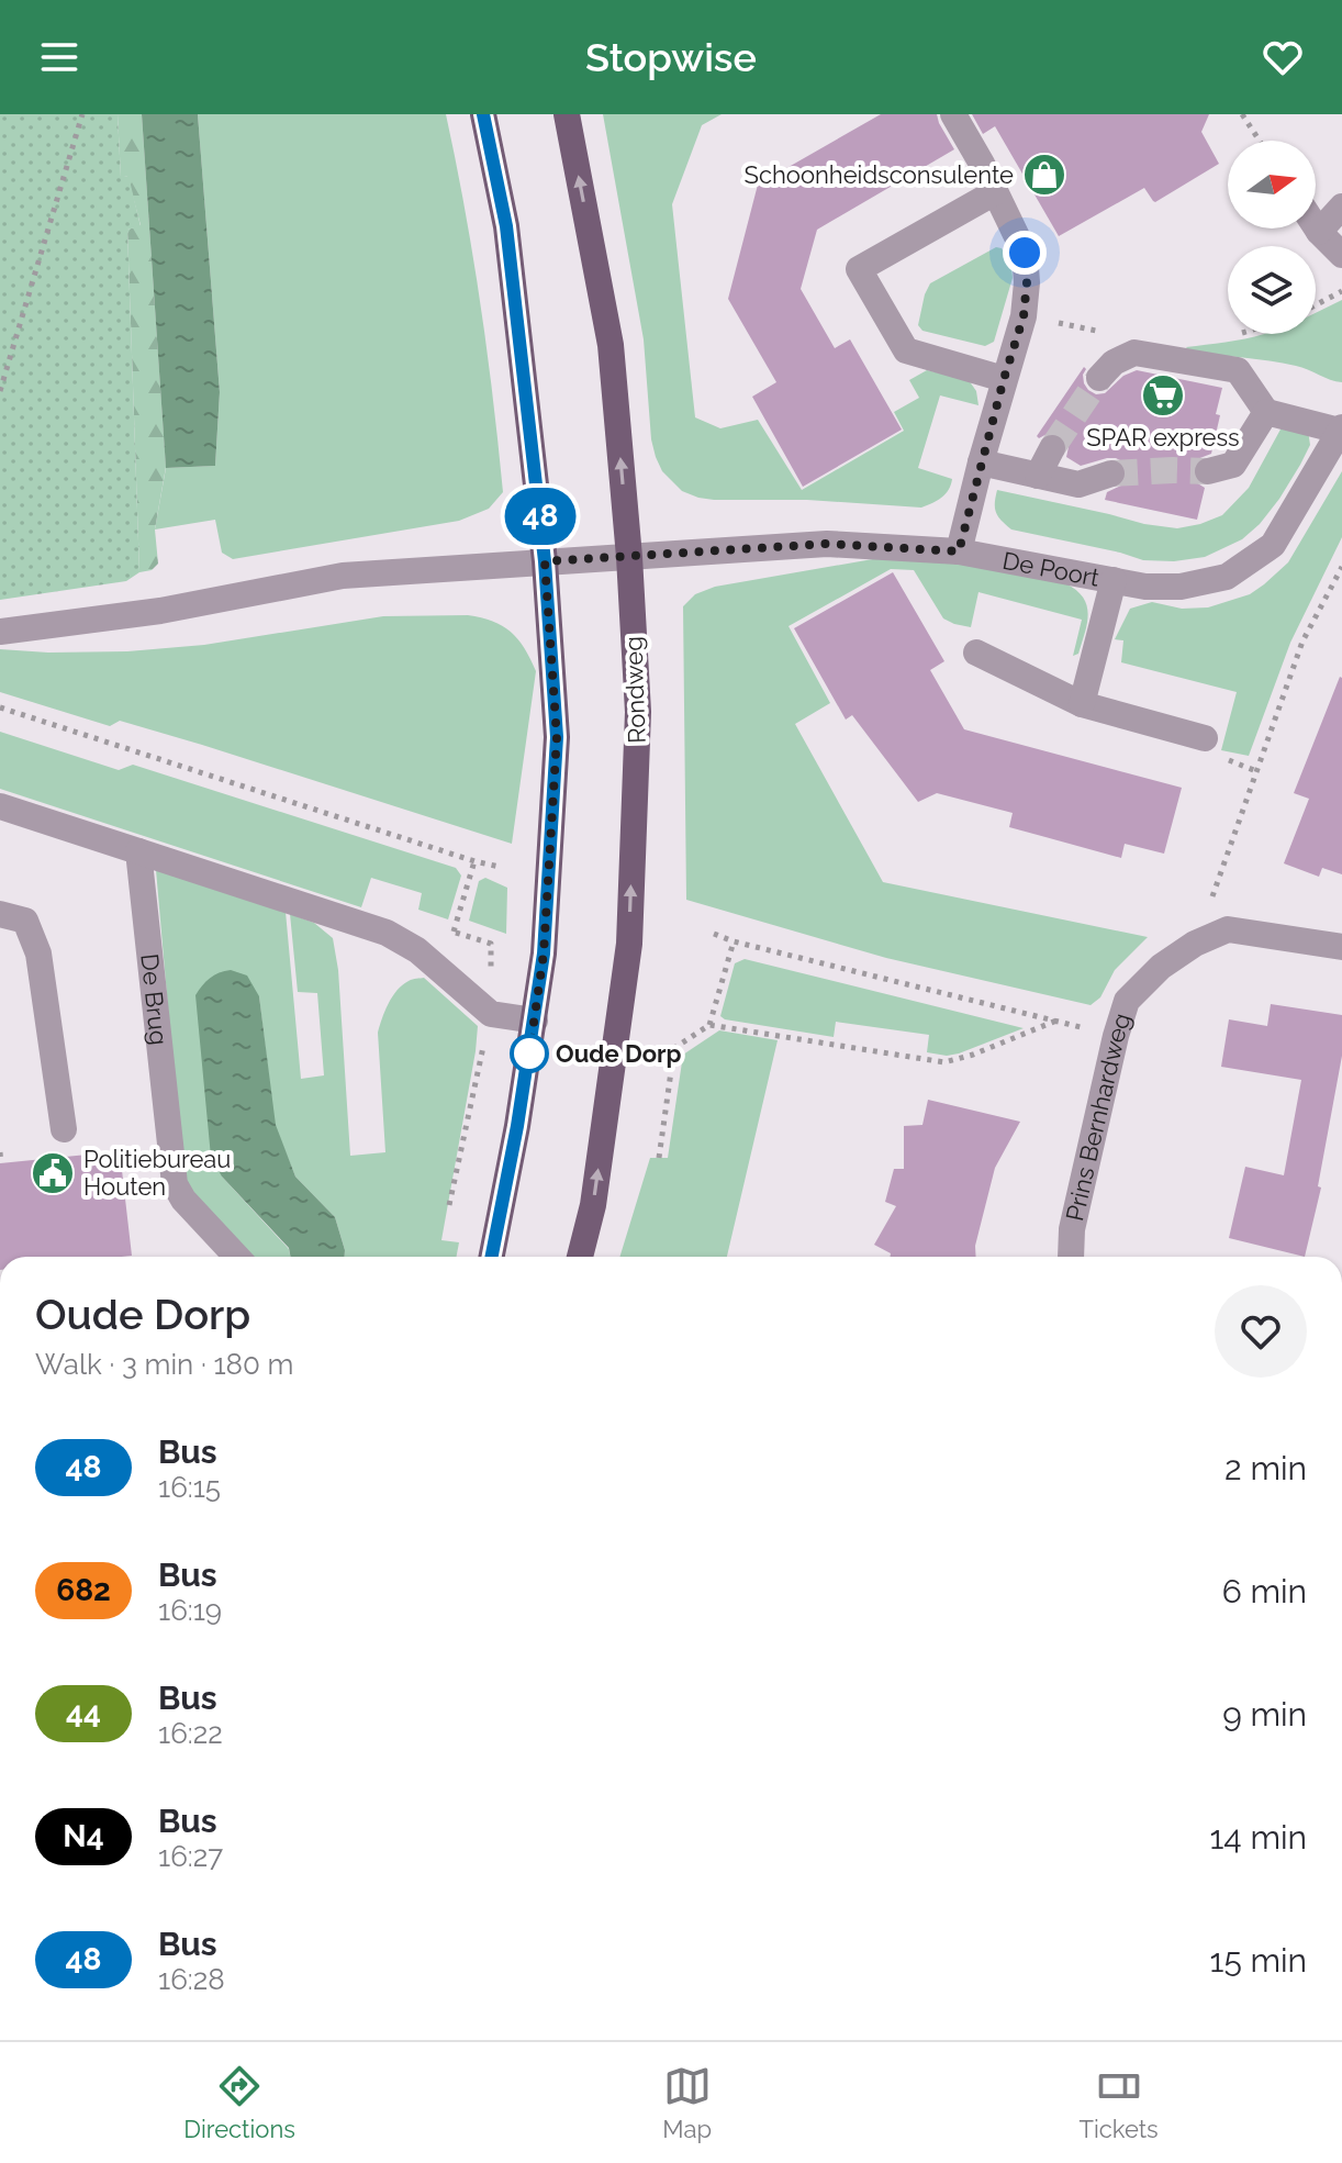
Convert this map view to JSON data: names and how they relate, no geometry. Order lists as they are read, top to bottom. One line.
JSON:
{"streets":{"main road":["Rondweg"],"street":["De Poort","De Brug","Prins Bernhardweg"]},"crossings":[["De Poort","Rondweg"]],"places":{"shop":["Schoonheidsconsulente"],"supermarket":["SPAR express"],"other":["Oude Dorp"],"public building":["Politiebureau Houten"]},"lines":["bus line 48"],"north":"right","page":{"header":"Stopwise","on_map":"48","heading":["Oude Dorp","Walk · 3 min · 180 m"],"list":[{"mark":"48","name":"Bus","note":"16:15","value":"2 min"},{"mark":"682","name":"Bus","note":"16:19","value":"6 min"},{"mark":"44","name":"Bus","note":"16:22","value":"9 min"},{"mark":"N4","name":"Bus","note":"16:27","value":"14 min"},{"mark":"48","name":"Bus","note":"16:28","value":"15 min"}],"tabs":["Directions","Map","Tickets"]}}
